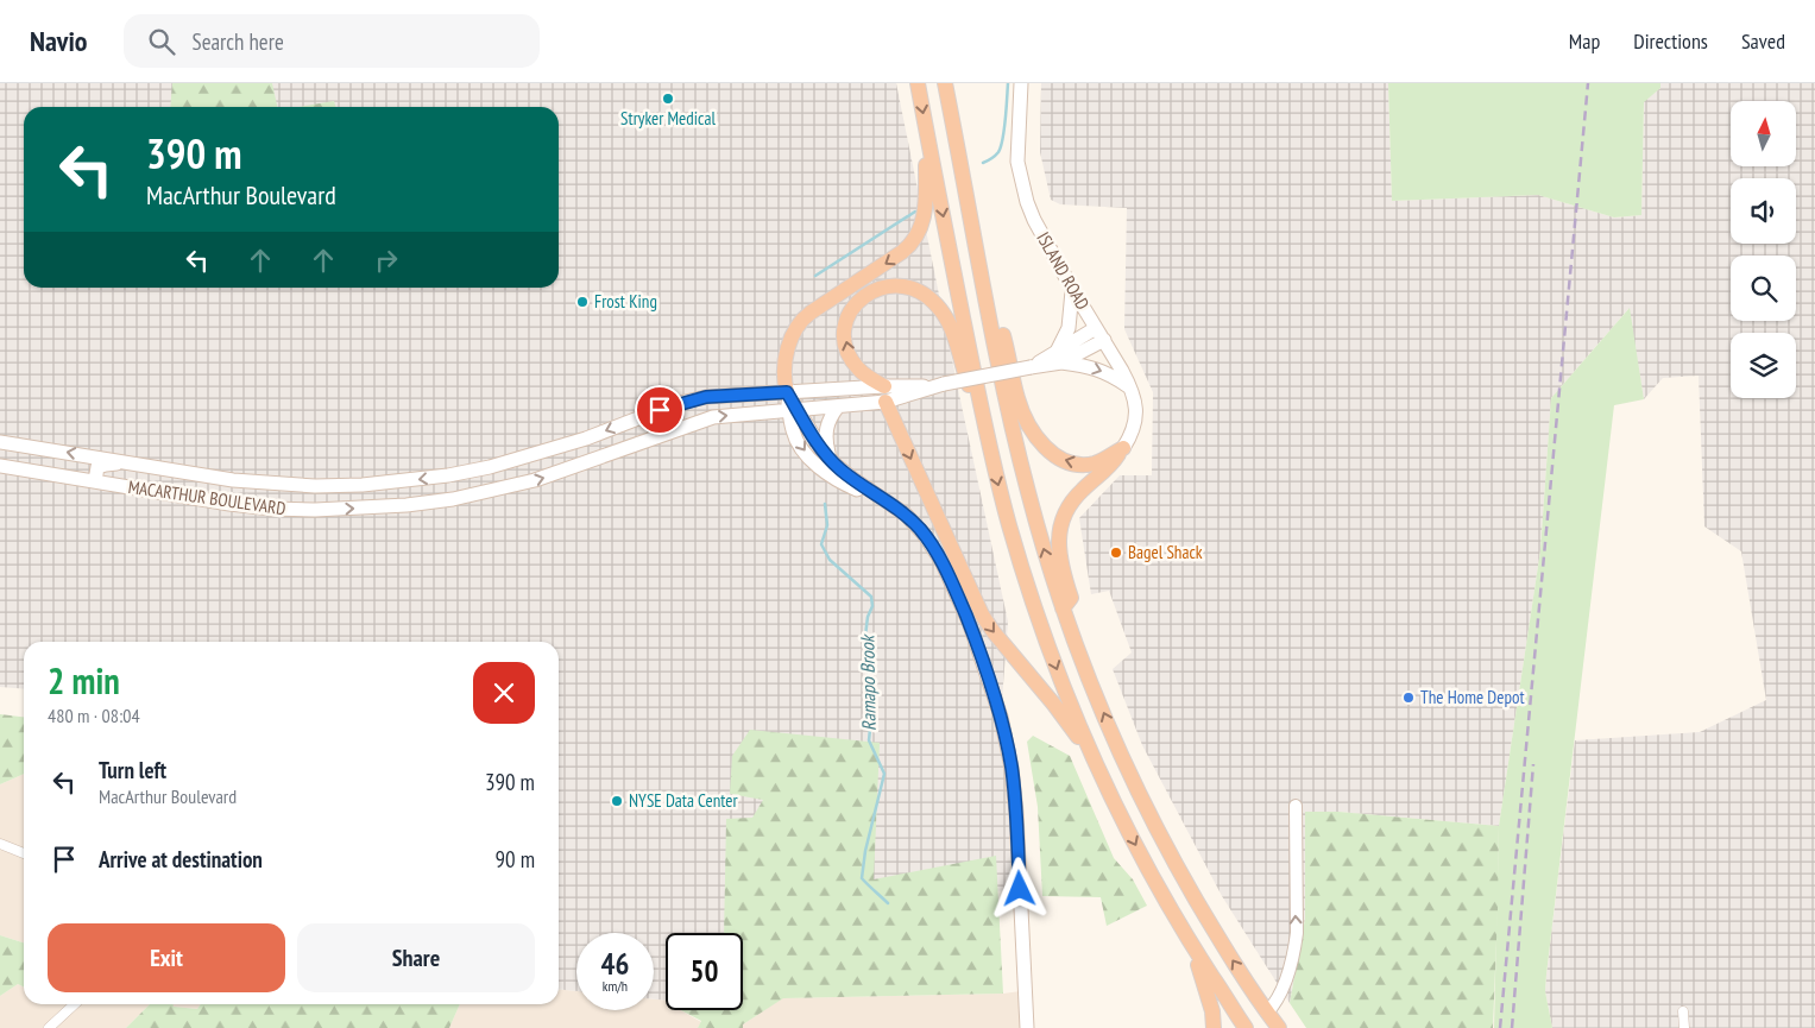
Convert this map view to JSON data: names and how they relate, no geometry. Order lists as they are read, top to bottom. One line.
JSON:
{"streets":{"main road":["ISLAND ROAD","MACARTHUR BOULEVARD"]},"crossings":[["ISLAND ROAD","MACARTHUR BOULEVARD"]],"water":["Ramapo Brook"],"places":["Stryker Medical","Frost King","Bagel Shack","The Home Depot","NYSE Data Center"],"north":"top","page":{"header":"Navio","search":"Search here","nav":["Map","Directions","Saved"],"turn":["390 m","MacArthur Boulevard"],"heading":["2 min","480 m · 08:04"],"list":[{"name":"Turn left","note":"MacArthur Boulevard","value":"390 m"},{"name":"Arrive at destination","value":"90 m"}],"buttons":["Exit","Share"],"speed":"46 km/h","limit":"50"}}
